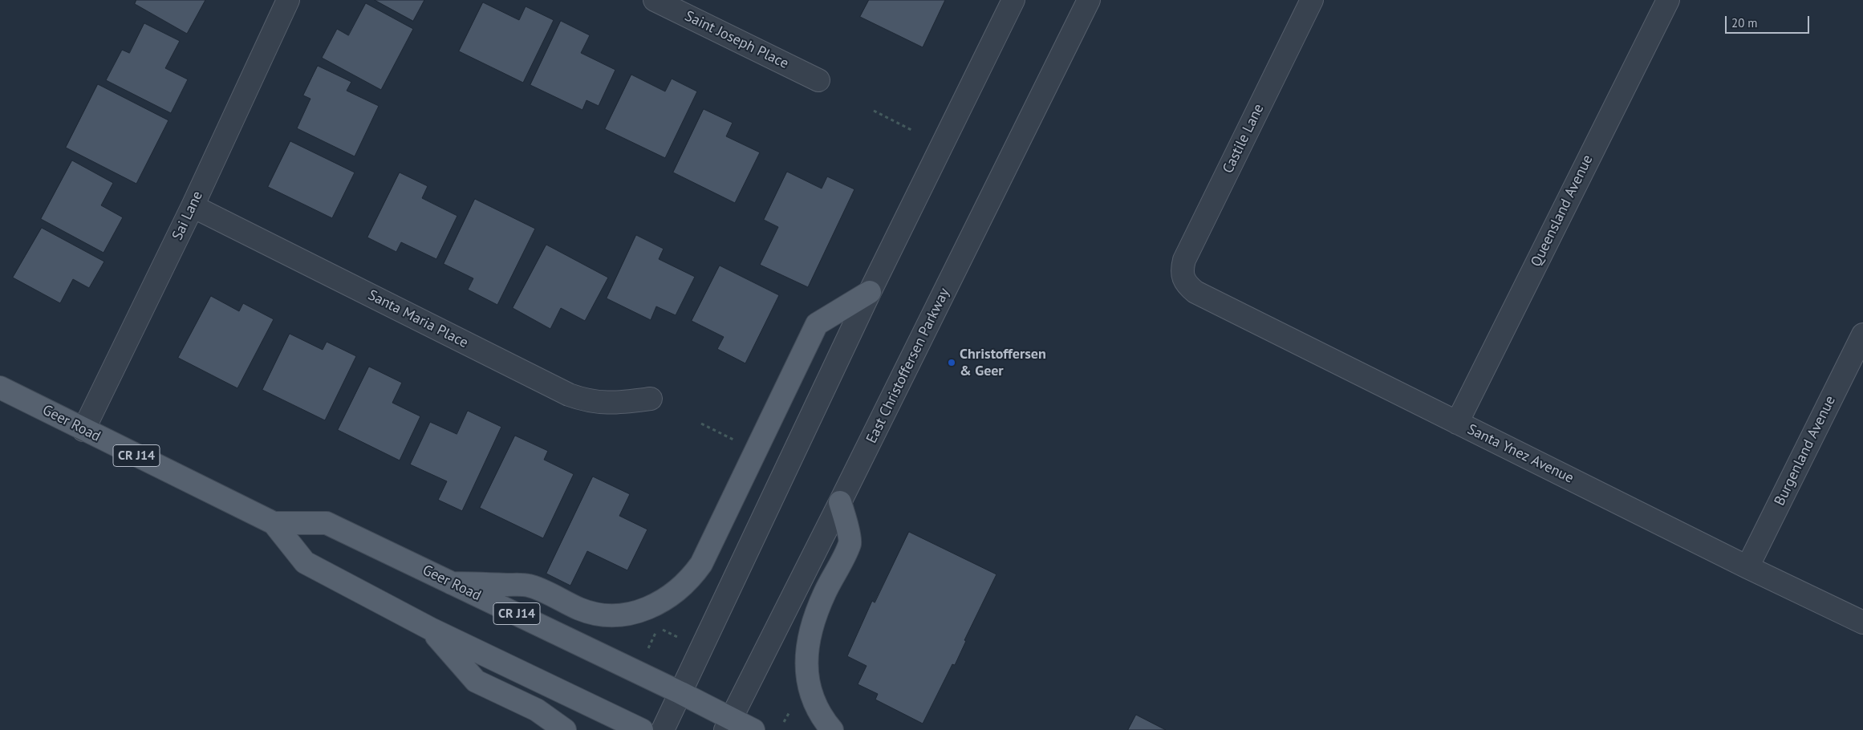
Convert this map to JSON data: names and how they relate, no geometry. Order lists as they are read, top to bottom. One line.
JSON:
{"streets":{"main road":["Geer Road","CR J14"],"street":["Saint Joseph Place","Castile Lane","Queensland Avenue","Sai Lane","Santa Maria Place","East Christoffersen Parkway","Burgenland Avenue","Santa Ynez Avenue"]},"crossings":[["Castile Lane","Santa Ynez Avenue"],["Queensland Avenue","Santa Ynez Avenue"],["Sai Lane","Santa Maria Place"],["Sai Lane","Geer Road"],["East Christoffersen Parkway","Geer Road"],["Burgenland Avenue","Santa Ynez Avenue"]],"places":["Christoffersen & Geer"],"scale_bar":"20 m"}
